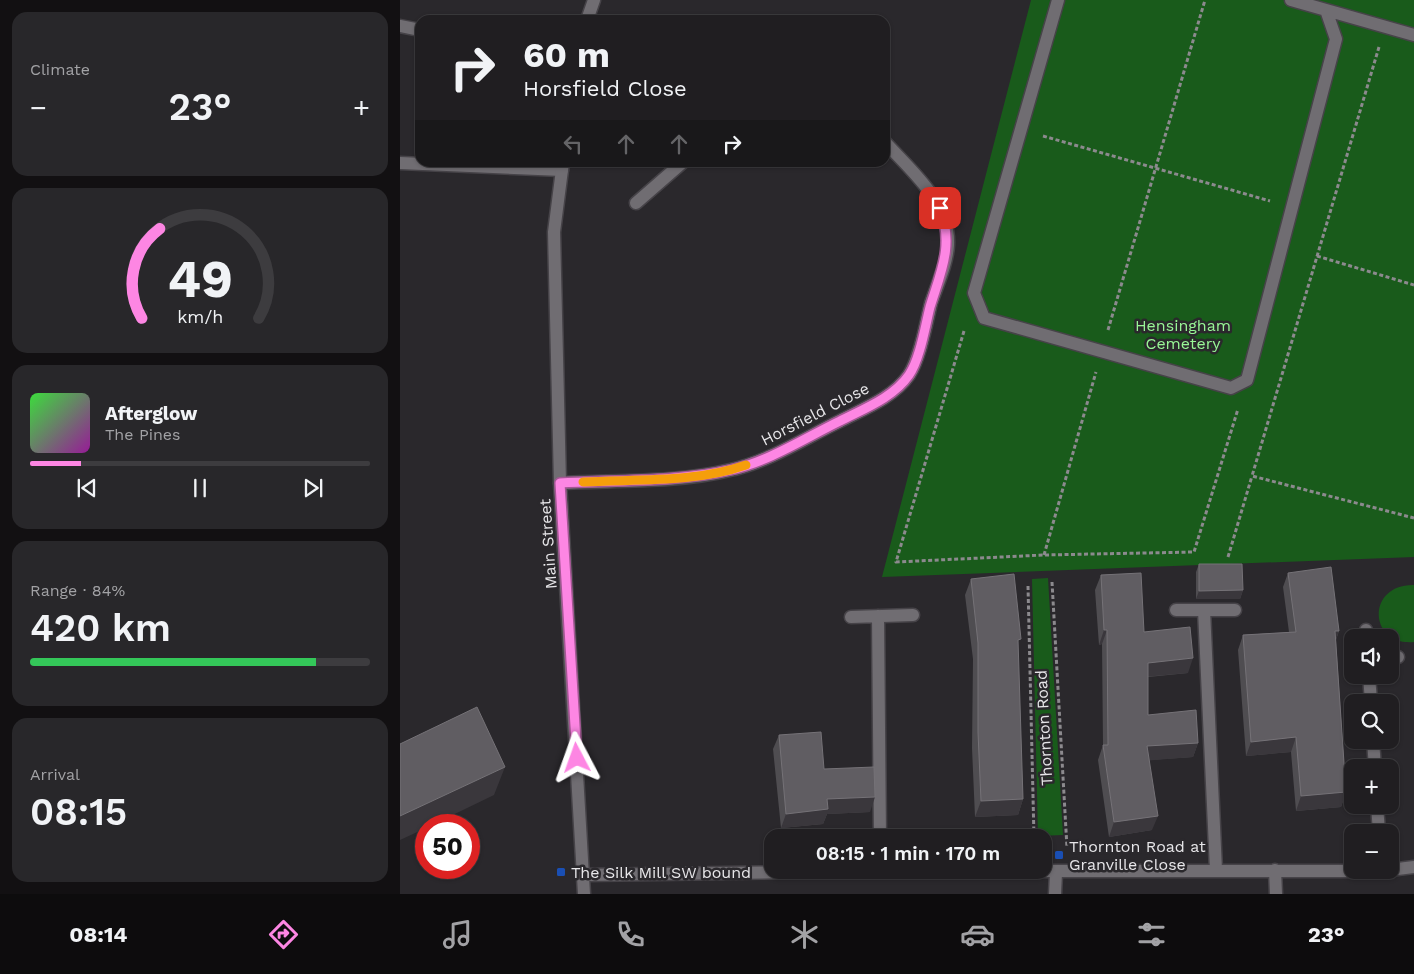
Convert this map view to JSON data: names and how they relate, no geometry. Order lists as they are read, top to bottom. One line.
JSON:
{"streets":{"street":["Horsfield Close","Main Street"],"path":["Thornton Road"]},"crossings":[["Horsfield Close","Main Street"]],"parks":["Hensingham Cemetery"],"places":{"transit":["Thornton Road at Granville Close","The Silk Mill SW bound"]},"page":{"tile":["Climate",["Range · 84%","420 km"],["Arrival","08:15"]],"turn":["60 m","Horsfield Close"],"heat":["−","23°","+"],"song":["Afterglow","The Pines"],"map_buttons":["+","−"],"limit":"50","trip":"08:15 · 1 min · 170 m","tabs":["08:14","23°"],"gauge":["49","km/h"]}}
